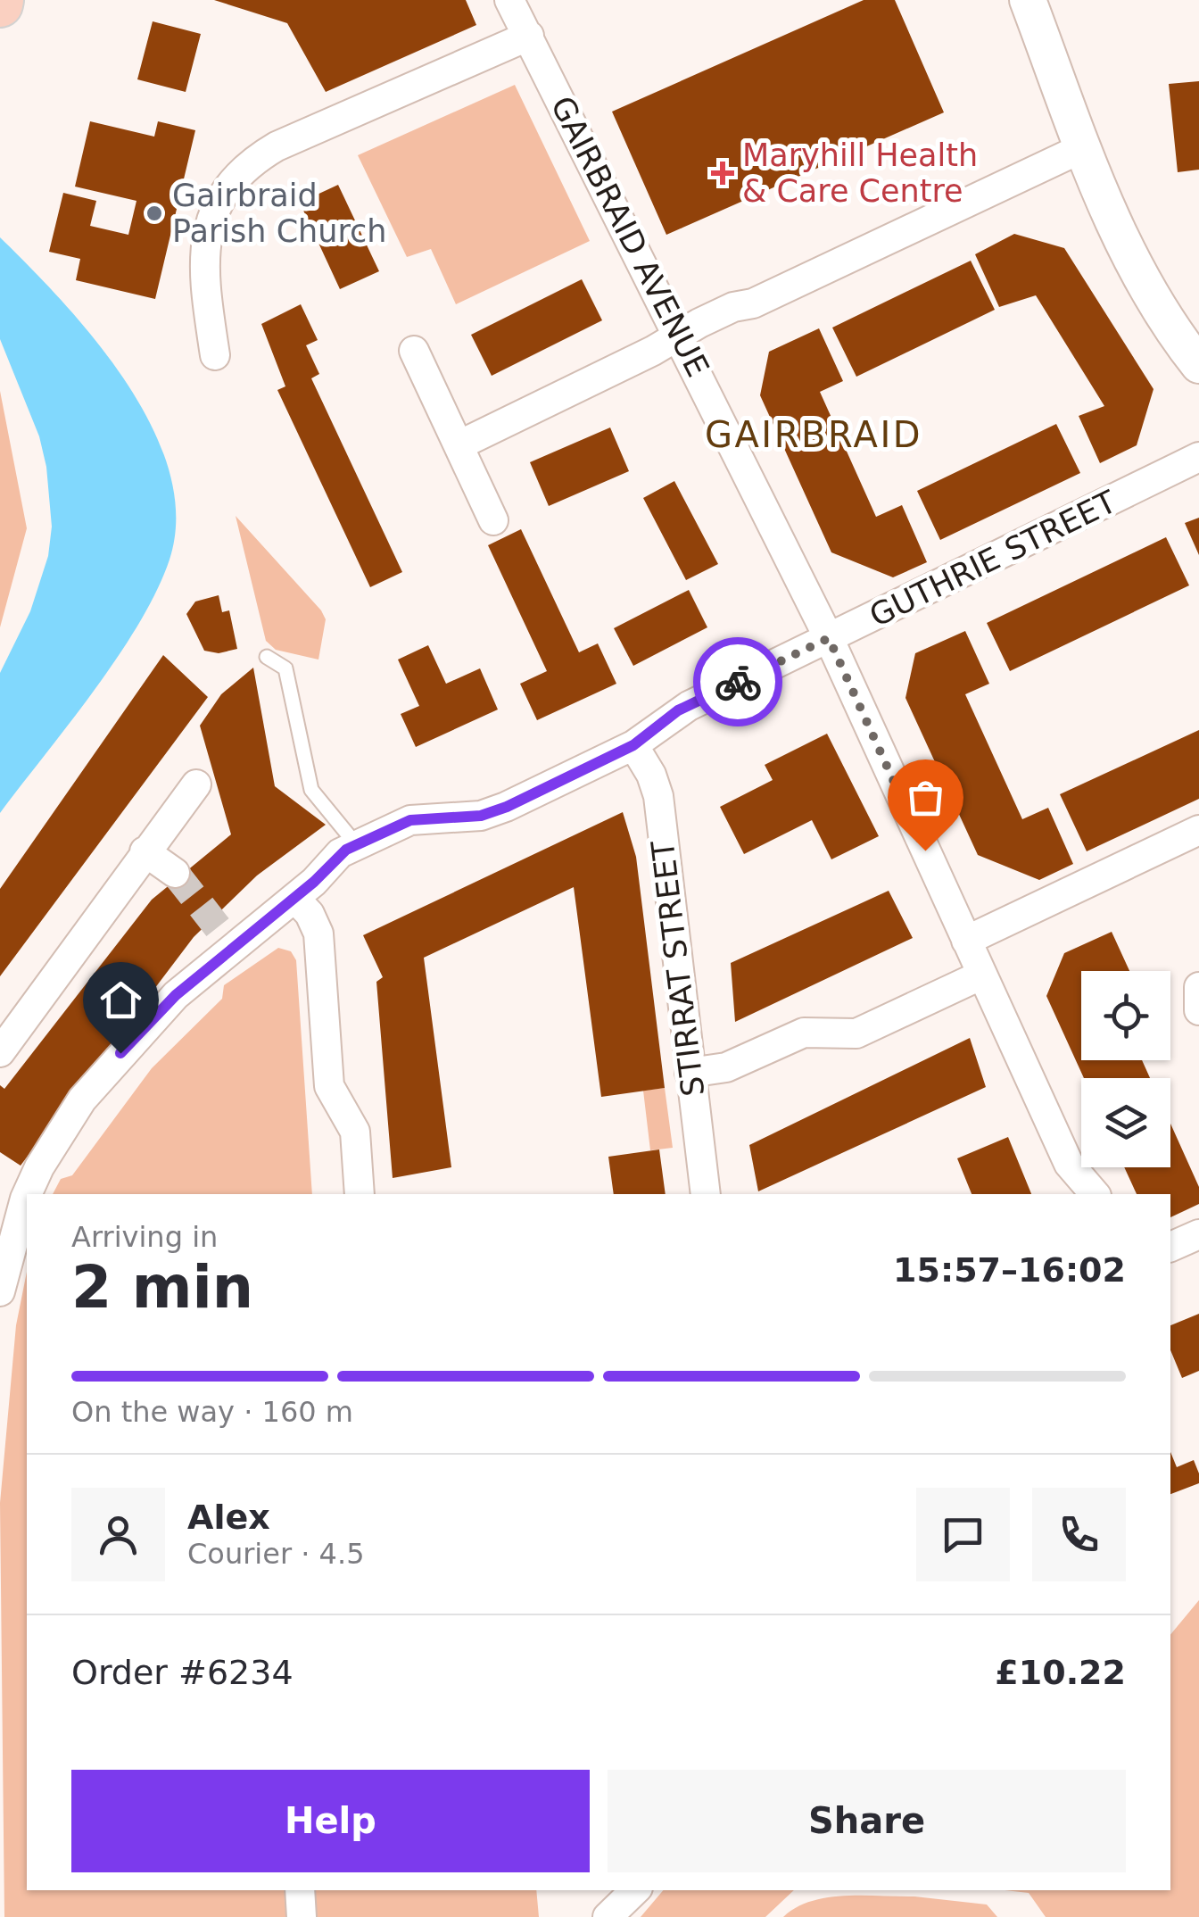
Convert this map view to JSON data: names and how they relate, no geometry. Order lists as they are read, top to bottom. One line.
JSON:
{"streets":{"street":["GAIRBRAID AVENUE","GUTHRIE STREET","STIRRAT STREET"]},"crossings":[["GAIRBRAID AVENUE","GUTHRIE STREET"],["GUTHRIE STREET","STIRRAT STREET"]],"districts":["GAIRBRAID"],"places":{"health":["Maryhill Health & Care Centre"],"other":["Gairbraid Parish Church"]},"page":{"heading":["2 min","Arriving in","15:57–16:02"],"panel":["Alex","Courier · 4.5","Order #6234","£10.22"],"bar":"On the way · 160 m","buttons":["Help","Share"]}}
